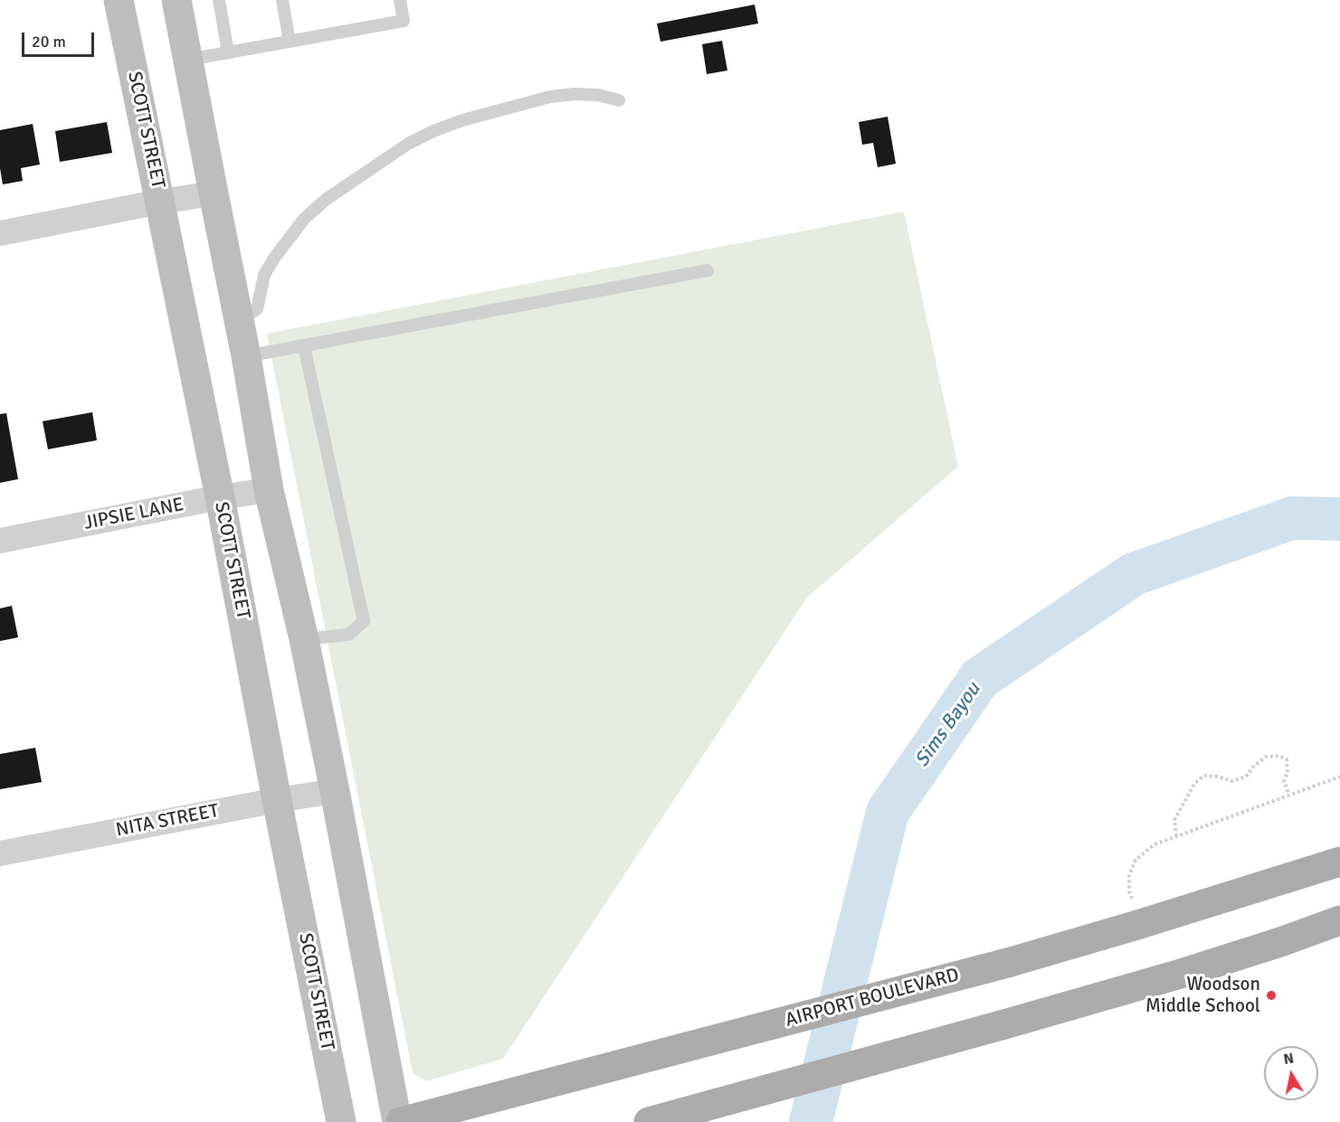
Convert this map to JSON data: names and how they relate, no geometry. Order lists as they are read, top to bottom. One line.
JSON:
{"streets":{"main road":["SCOTT STREET","AIRPORT BOULEVARD"],"street":["JIPSIE LANE","NITA STREET"]},"crossings":[["SCOTT STREET","JIPSIE LANE"],["SCOTT STREET","NITA STREET"]],"water":["Sims Bayou"],"places":["Woodson Middle School"],"scale_bar":"20 m","north":"top"}
